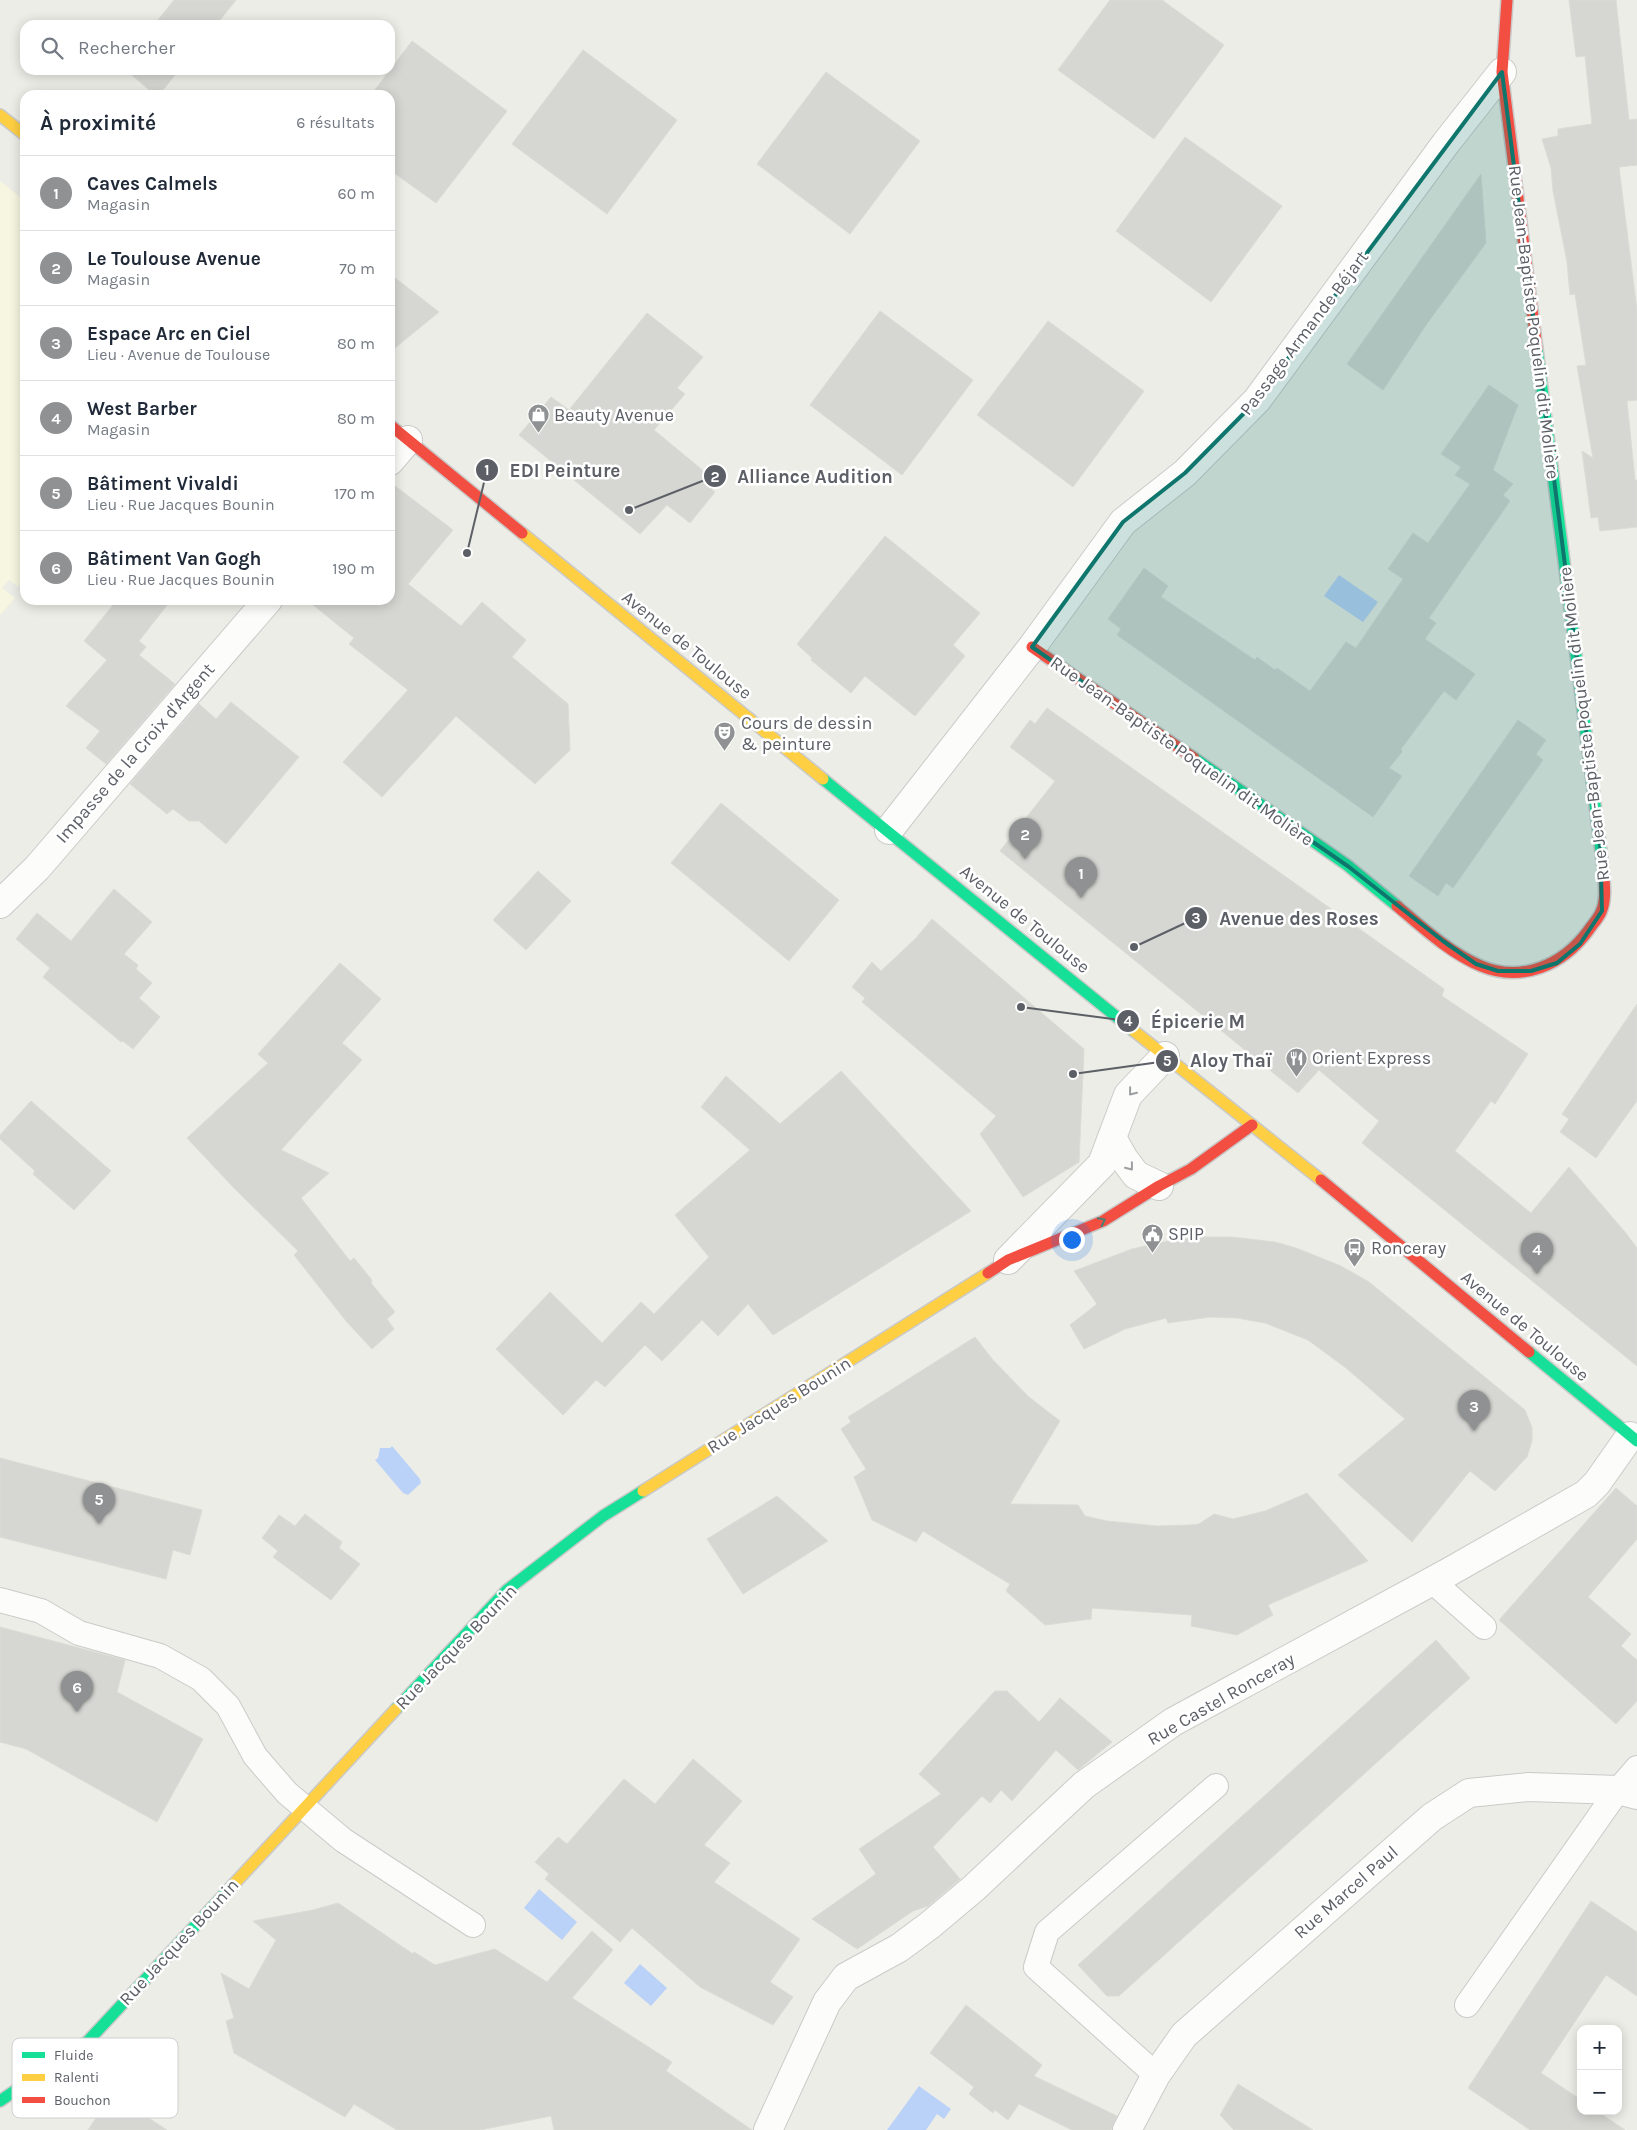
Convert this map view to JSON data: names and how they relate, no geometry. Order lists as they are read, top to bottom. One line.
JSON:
{"streets":{"street":["Rue Jean-Baptiste Poquelin dit Molière","Passage Armande Béjart","Avenue de Toulouse","Impasse de la Croix d'Argent","Rue Jacques Bounin","Rue Castel Ronceray","Rue Marcel Paul"]},"crossings":[["Rue Jean-Baptiste Poquelin dit Molière","Passage Armande Béjart"],["Rue Jean-Baptiste Poquelin dit Molière","Avenue de Toulouse"],["Avenue de Toulouse","Rue Jacques Bounin"],["Avenue de Toulouse","Rue Castel Ronceray"]],"places":{"shop":["Beauty Avenue"],"other":["Alliance Audition","EDI Peinture","Avenue des Roses","Épicerie M","Aloy Thaï"],"theatre":["Cours de dessin & peinture"],"restaurant":["Orient Express"],"public building":["SPIP"],"bus stop":["Ronceray"]},"legend":["Fluide","Ralenti","Bouchon"],"page":{"search":"Rechercher","heading":["À proximité","6 résultats"],"list":[{"mark":"1","name":"Caves Calmels","note":"Magasin","value":"60 m"},{"mark":"2","name":"Le Toulouse Avenue","note":"Magasin","value":"70 m"},{"mark":"3","name":"Espace Arc en Ciel","note":"Lieu · Avenue de Toulouse","value":"80 m"},{"mark":"4","name":"West Barber","note":"Magasin","value":"80 m"},{"mark":"5","name":"Bâtiment Vivaldi","note":"Lieu · Rue Jacques Bounin","value":"170 m"},{"mark":"6","name":"Bâtiment Van Gogh","note":"Lieu · Rue Jacques Bounin","value":"190 m"}],"pins":["2","1","4","3","5","6"],"map_buttons":["+","−"]}}
